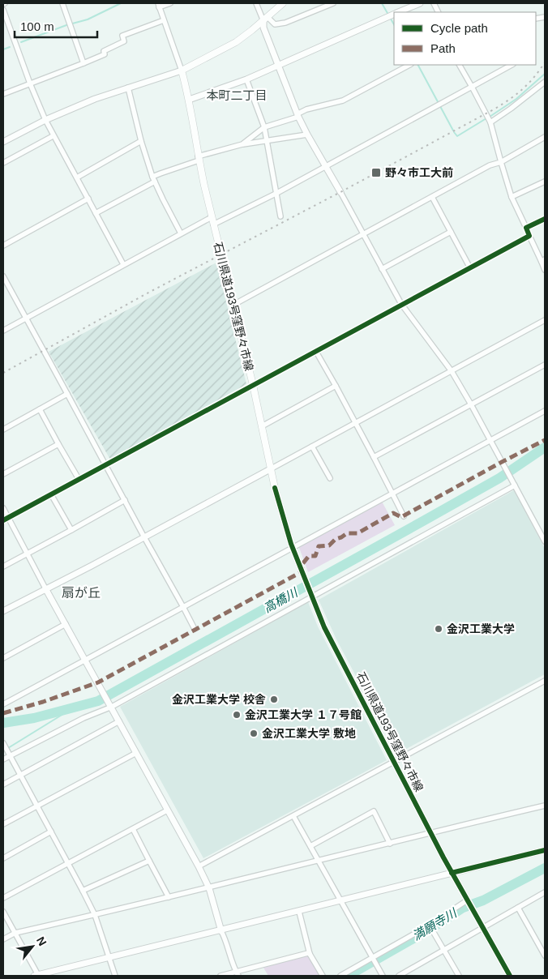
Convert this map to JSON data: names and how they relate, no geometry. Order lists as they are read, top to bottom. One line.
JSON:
{"streets":{"main road":["石川県道193号窪野々市線"]},"districts":["本町二丁目","扇が丘"],"water":["高橋川","満願寺川"],"places":{"transit":["野々市工大前"],"other":["金沢工業大学","金沢工業大学 校舎","金沢工業大学 １７号館","金沢工業大学 敷地"]},"legend":["Cycle path","Path"],"scale_bar":"100 m","north":"top right"}
